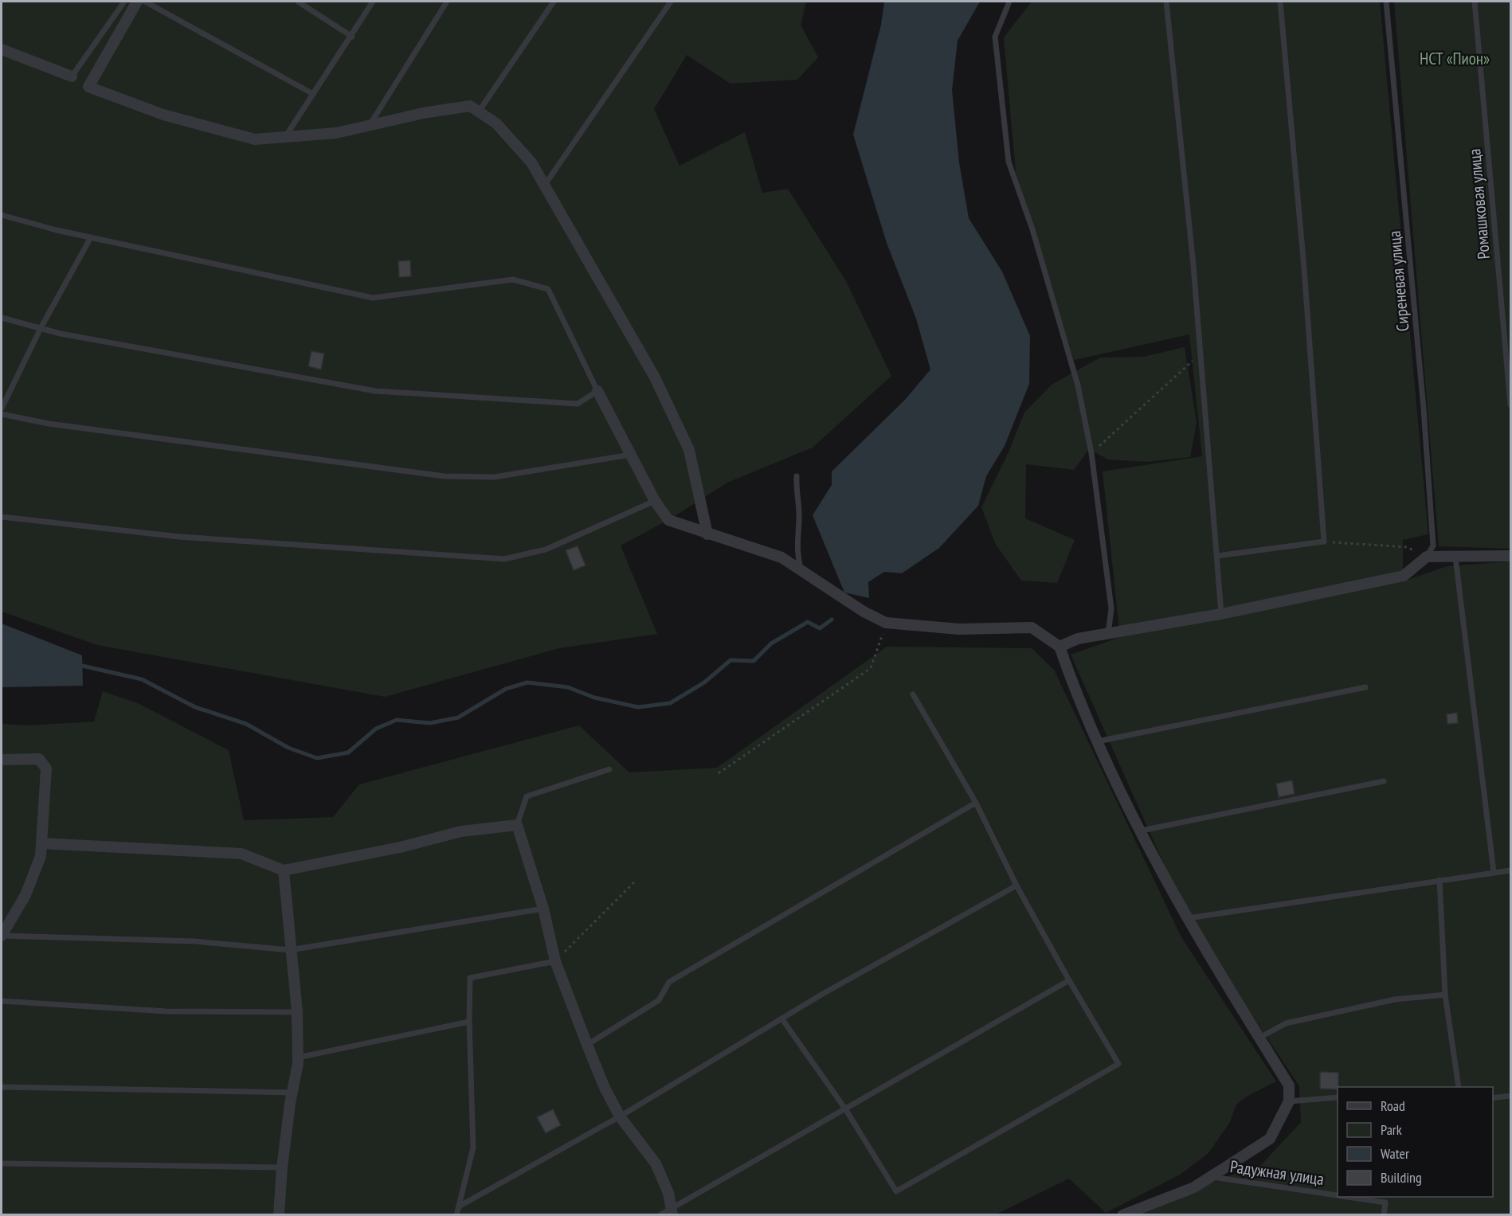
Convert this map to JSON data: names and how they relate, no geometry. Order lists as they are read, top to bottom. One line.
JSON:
{"streets":{"lane":["Ромашковая улица","Сиреневая улица","Радужная улица"]},"parks":["НСТ «Пион»"],"legend":["Road","Park","Water","Building"]}
